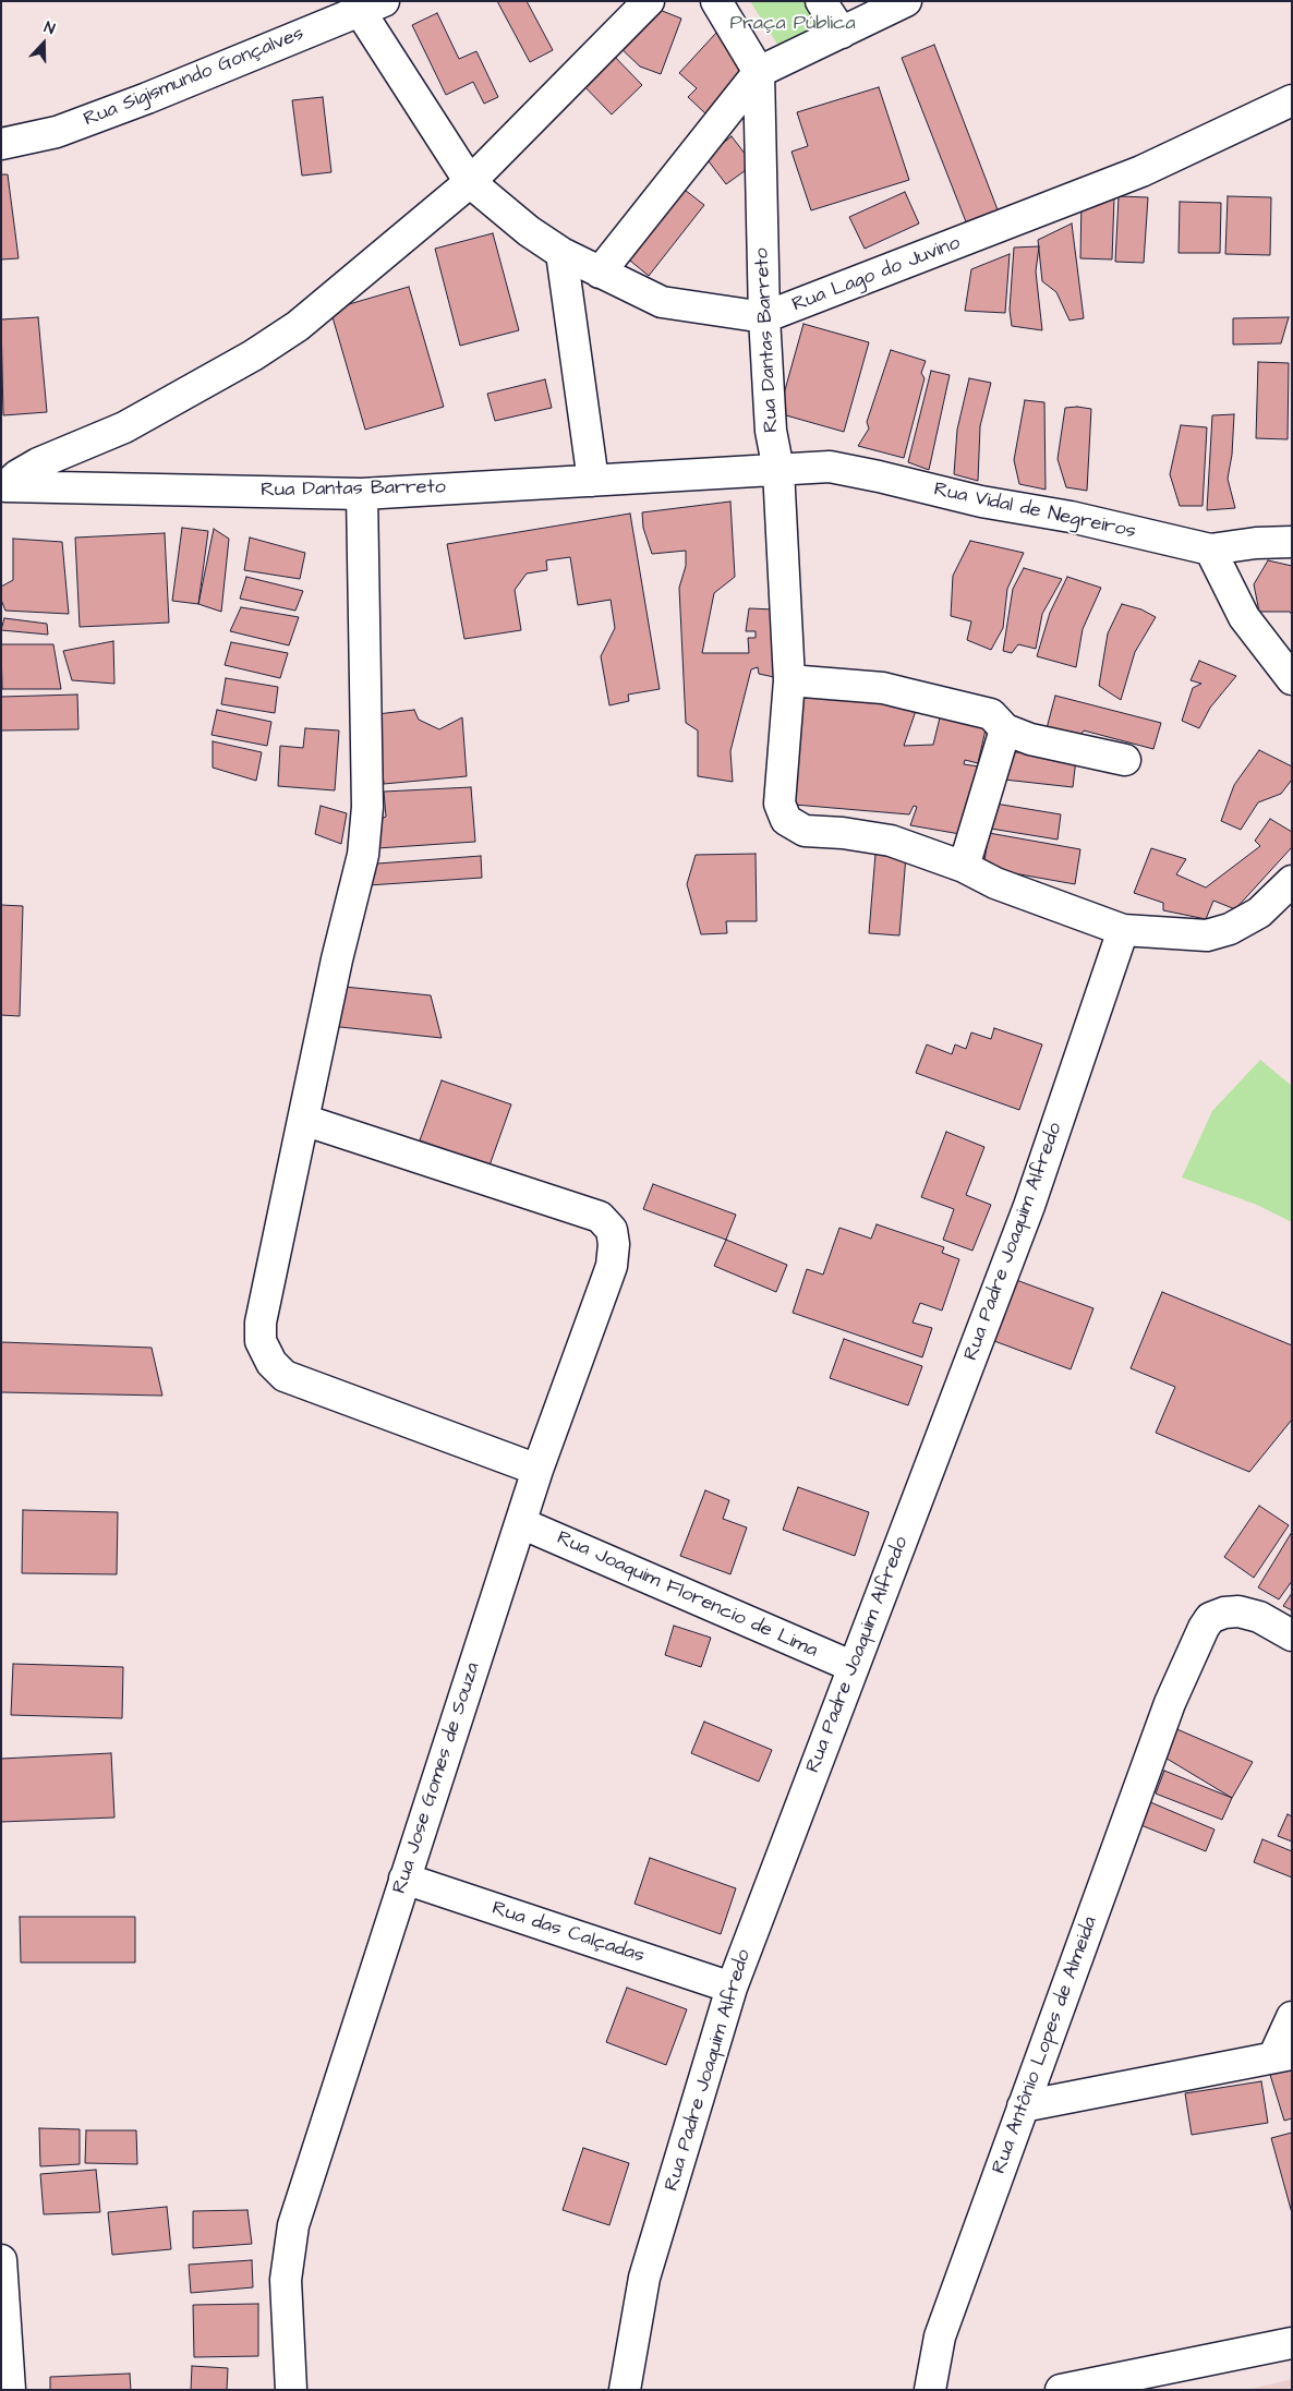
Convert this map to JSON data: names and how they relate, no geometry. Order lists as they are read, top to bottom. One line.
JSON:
{"streets":{"street":["Rua Sigismundo Gonçalves","Rua Lago do Juvino","Rua Dantas Barreto","Rua Vidal de Negreiros","Rua Padre Joaquim Alfredo","Rua Joaquim Florencio de Lima","Rua Jose Gomes de Souza","Rua das Calçadas","Rua Antônio Lopes de Almeida"]},"crossings":[["Rua Sigismundo Gonçalves","Rua Lago do Juvino"],["Rua Lago do Juvino","Rua Dantas Barreto"],["Rua Dantas Barreto","Rua Vidal de Negreiros"],["Rua Padre Joaquim Alfredo","Rua Joaquim Florencio de Lima"],["Rua Padre Joaquim Alfredo","Rua das Calçadas"],["Rua Joaquim Florencio de Lima","Rua Jose Gomes de Souza"],["Rua Jose Gomes de Souza","Rua das Calçadas"]],"parks":["Praça Pública"],"north":"top"}
